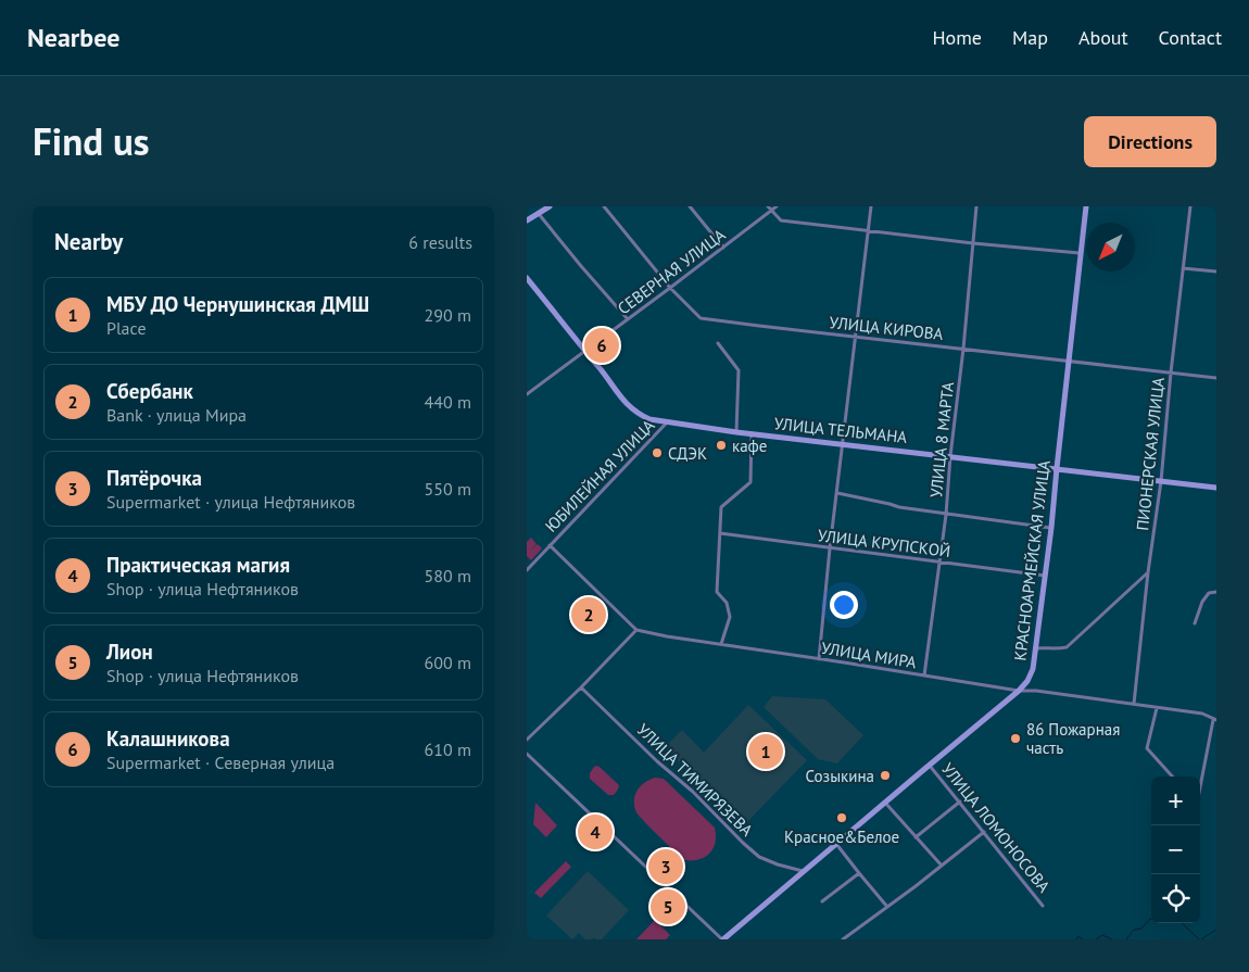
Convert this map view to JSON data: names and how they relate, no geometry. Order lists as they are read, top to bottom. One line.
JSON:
{"streets":{"street":["СЕВЕРНАЯ УЛИЦА","УЛИЦА КИРОВА","УЛИЦА ТЕЛЬМАНА","УЛИЦА 8 МАРТА","ПИОНЕРСКАЯ УЛИЦА","ЮБИЛЕЙНАЯ УЛИЦА","УЛИЦА КРУПСКОЙ","КРАСНОАРМЕЙСКАЯ УЛИЦА","УЛИЦА МИРА","УЛИЦА ТИМИРЯЗЕВА","УЛИЦА ЛОМОНОСОВА"]},"crossings":[["СЕВЕРНАЯ УЛИЦА","УЛИЦА КИРОВА"],["СЕВЕРНАЯ УЛИЦА","УЛИЦА ТЕЛЬМАНА"],["УЛИЦА КИРОВА","УЛИЦА 8 МАРТА"],["УЛИЦА КИРОВА","ПИОНЕРСКАЯ УЛИЦА"],["УЛИЦА КИРОВА","КРАСНОАРМЕЙСКАЯ УЛИЦА"],["УЛИЦА ТЕЛЬМАНА","УЛИЦА 8 МАРТА"],["УЛИЦА ТЕЛЬМАНА","ПИОНЕРСКАЯ УЛИЦА"],["УЛИЦА ТЕЛЬМАНА","ЮБИЛЕЙНАЯ УЛИЦА"],["УЛИЦА ТЕЛЬМАНА","КРАСНОАРМЕЙСКАЯ УЛИЦА"],["УЛИЦА 8 МАРТА","УЛИЦА КРУПСКОЙ"],["УЛИЦА 8 МАРТА","УЛИЦА МИРА"],["ПИОНЕРСКАЯ УЛИЦА","УЛИЦА МИРА"],["УЛИЦА КРУПСКОЙ","КРАСНОАРМЕЙСКАЯ УЛИЦА"],["КРАСНОАРМЕЙСКАЯ УЛИЦА","УЛИЦА МИРА"],["КРАСНОАРМЕЙСКАЯ УЛИЦА","УЛИЦА ТИМИРЯЗЕВА"],["КРАСНОАРМЕЙСКАЯ УЛИЦА","УЛИЦА ЛОМОНОСОВА"]],"places":["кафе","СДЭК","86 Пожарная часть","Созыкина","Красное&Белое"],"north":"bottom left","page":{"header":"Nearbee","nav":["Home","Map","About","Contact"],"title":"Find us","buttons":"Directions","heading":["Nearby","6 results"],"list":[{"mark":"1","name":"МБУ ДО Чернушинская ДМШ","note":"Place","value":"290 m"},{"mark":"2","name":"Сбербанк","note":"Bank · улица Мира","value":"440 m"},{"mark":"3","name":"Пятёрочка","note":"Supermarket · улица Нефтяников","value":"550 m"},{"mark":"4","name":"Практическая магия","note":"Shop · улица Нефтяников","value":"580 m"},{"mark":"5","name":"Лион","note":"Shop · улица Нефтяников","value":"600 m"},{"mark":"6","name":"Калашникова","note":"Supermarket · Северная улица","value":"610 m"}],"pins":["6","2","1","4","3","5"],"map_buttons":["+","−"]}}
